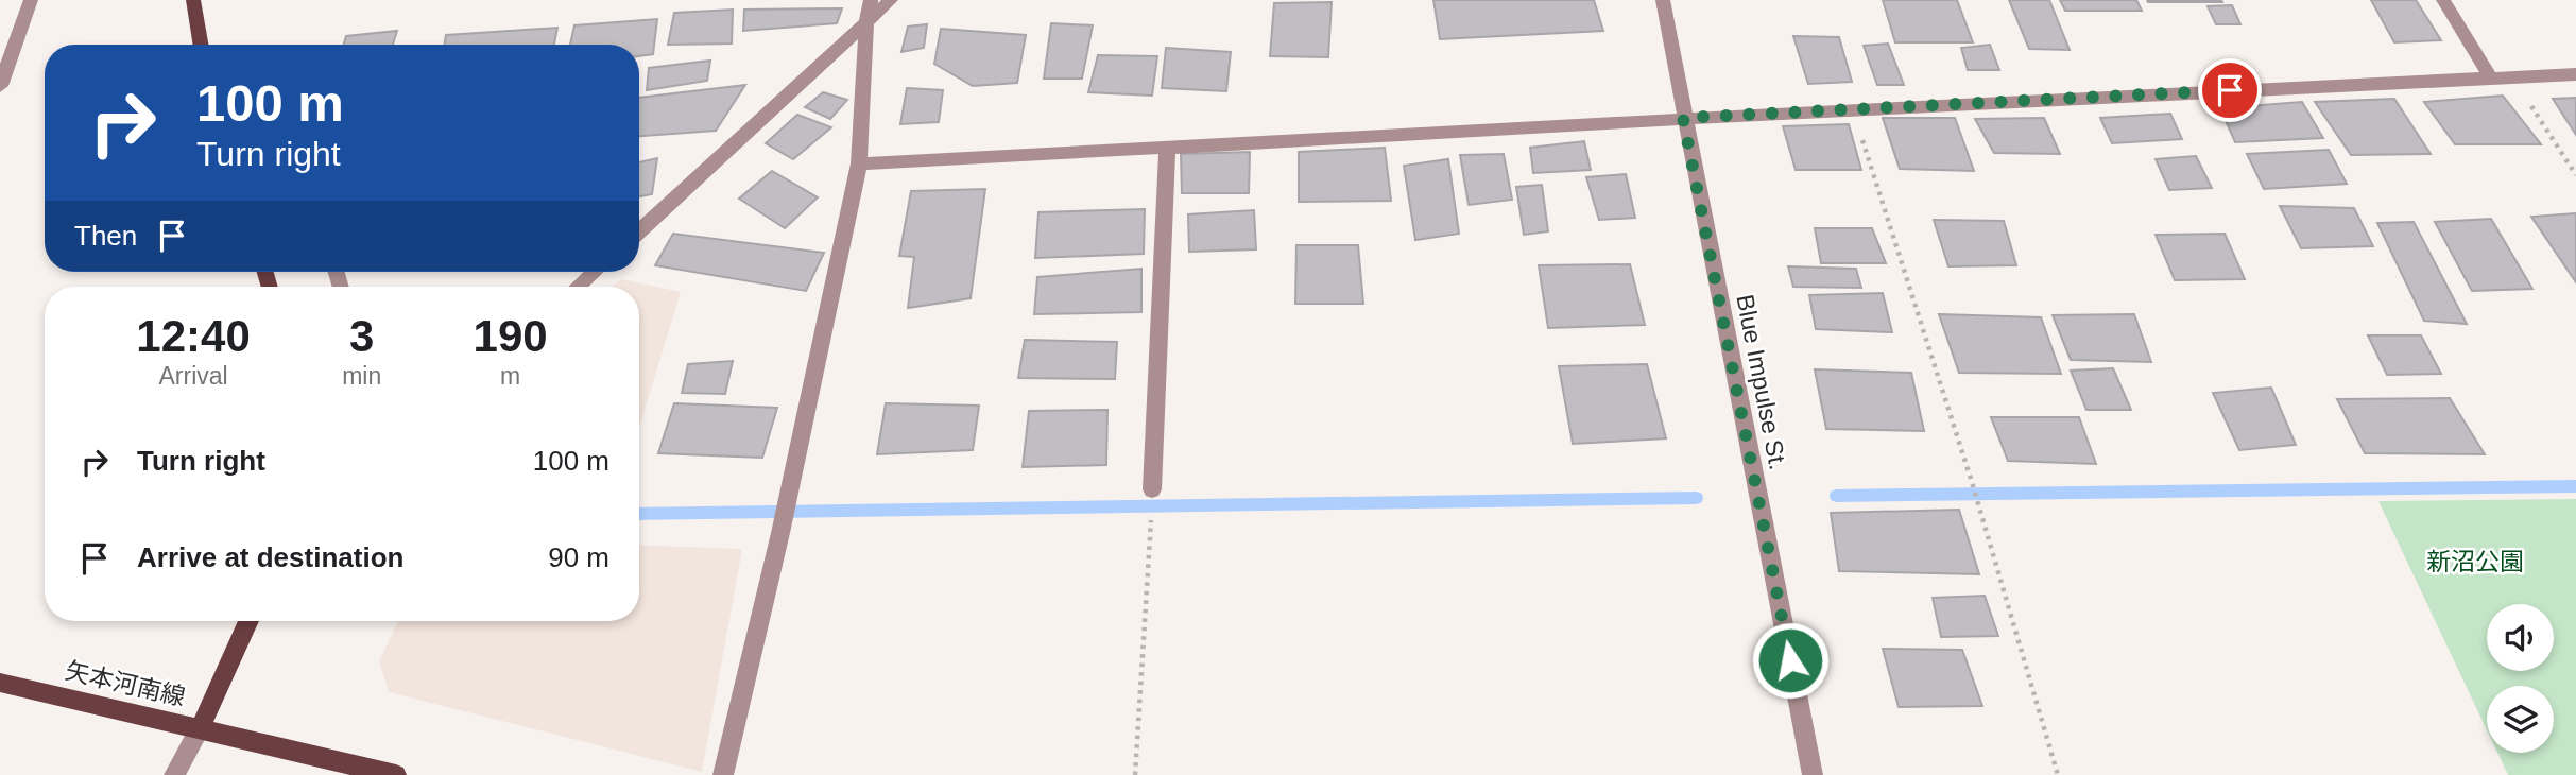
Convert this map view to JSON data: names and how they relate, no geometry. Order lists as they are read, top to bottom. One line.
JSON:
{"streets":{"main road":["矢本河南線"],"street":["Blue Impulse St."]},"parks":["新沼公園"],"page":{"turn":["100 m","Turn right"],"then":"Then","eta":["12:40","Arrival","3","min","190","m"],"list":[{"name":"Turn right","value":"100 m"},{"name":"Arrive at destination","value":"90 m"}]}}
